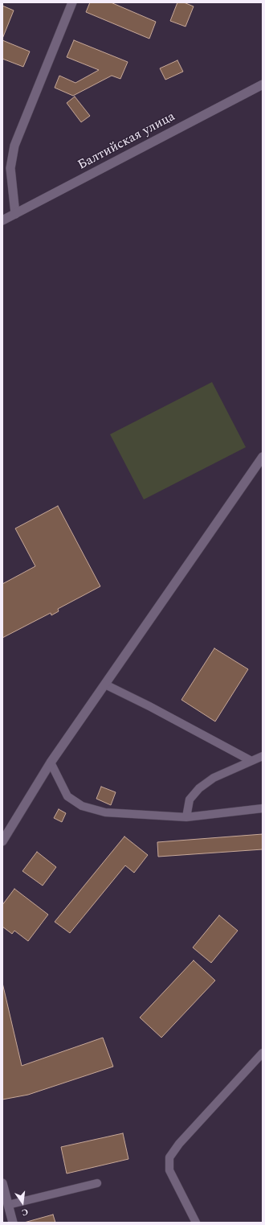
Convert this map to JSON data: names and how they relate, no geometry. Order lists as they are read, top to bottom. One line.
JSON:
{"streets":{"street":["Балтийская улица"]},"north":"bottom"}
